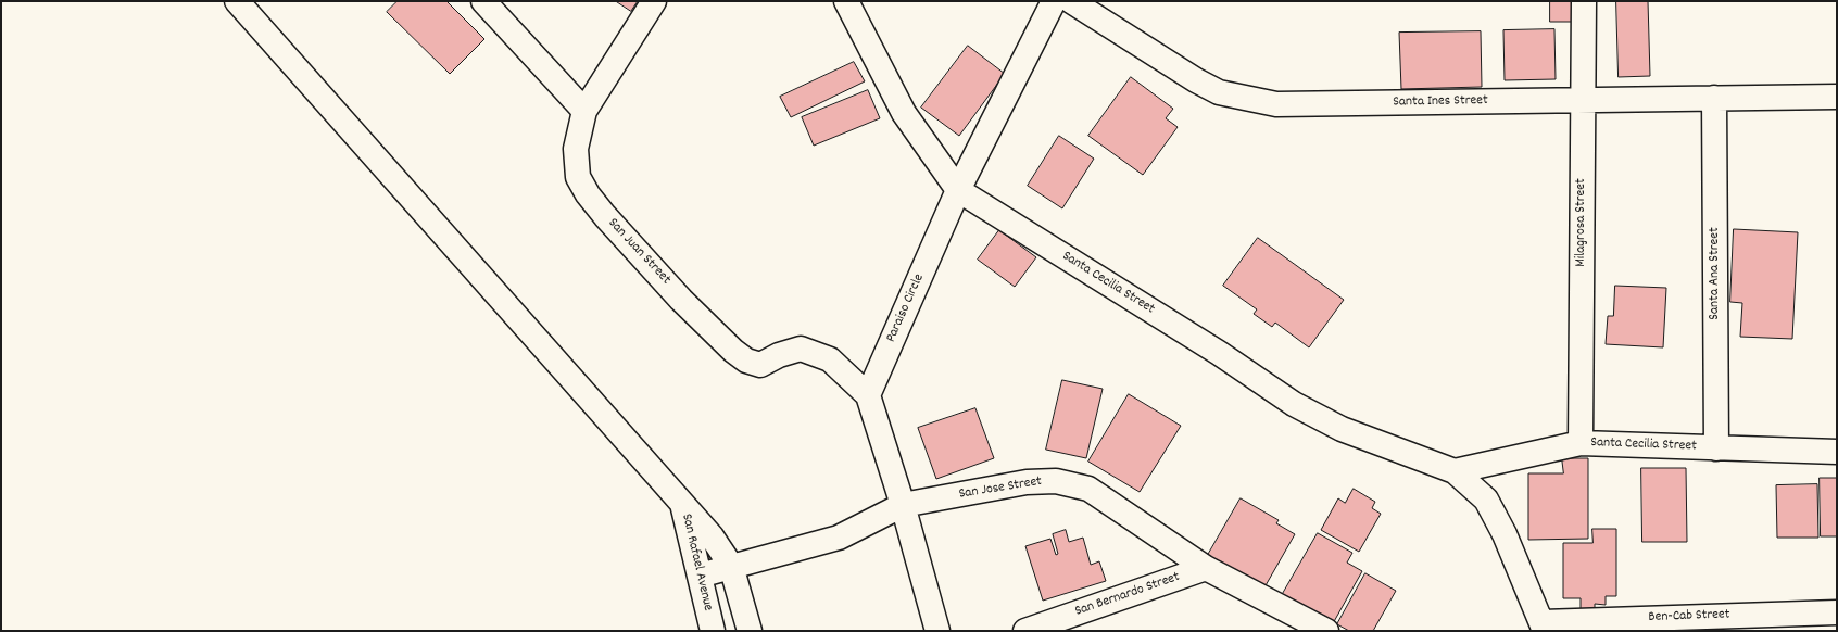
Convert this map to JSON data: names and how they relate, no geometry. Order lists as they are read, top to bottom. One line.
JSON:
{"streets":{"street":["Santa Ines Street","Milagrosa Street","San Juan Street","Santa Ana Street","Santa Cecilia Street","Paraiso Circle","San Jose Street","San Rafael Avenue","San Bernardo Street","Ben-Cab Street"]},"crossings":[["Santa Ines Street","Milagrosa Street"],["Santa Ines Street","Santa Ana Street"],["Milagrosa Street","Santa Cecilia Street"],["San Juan Street","Paraiso Circle"],["Santa Ana Street","Santa Cecilia Street"],["Santa Cecilia Street","Paraiso Circle"],["Santa Cecilia Street","Ben-Cab Street"],["San Jose Street","San Rafael Avenue"],["San Jose Street","San Bernardo Street"]]}
